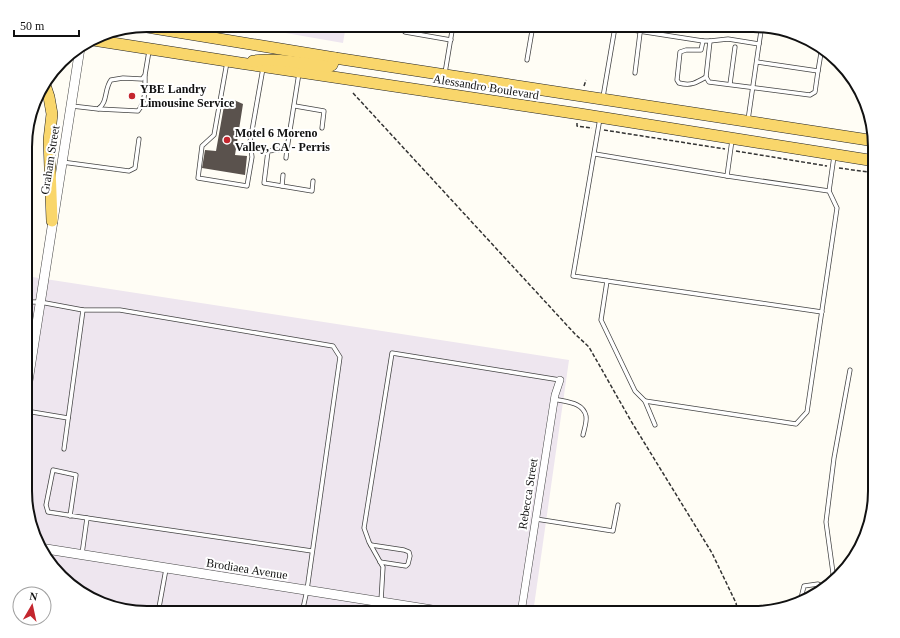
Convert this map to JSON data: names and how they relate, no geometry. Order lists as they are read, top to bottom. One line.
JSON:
{"streets":{"main road":["Alessandro Boulevard"],"street":["Graham Street","Rebecca Street","Brodiaea Avenue"]},"places":["YBE Landry Limousine Service","Motel 6 Moreno Valley, CA - Perris"],"scale_bar":"50 m","north":"top"}
